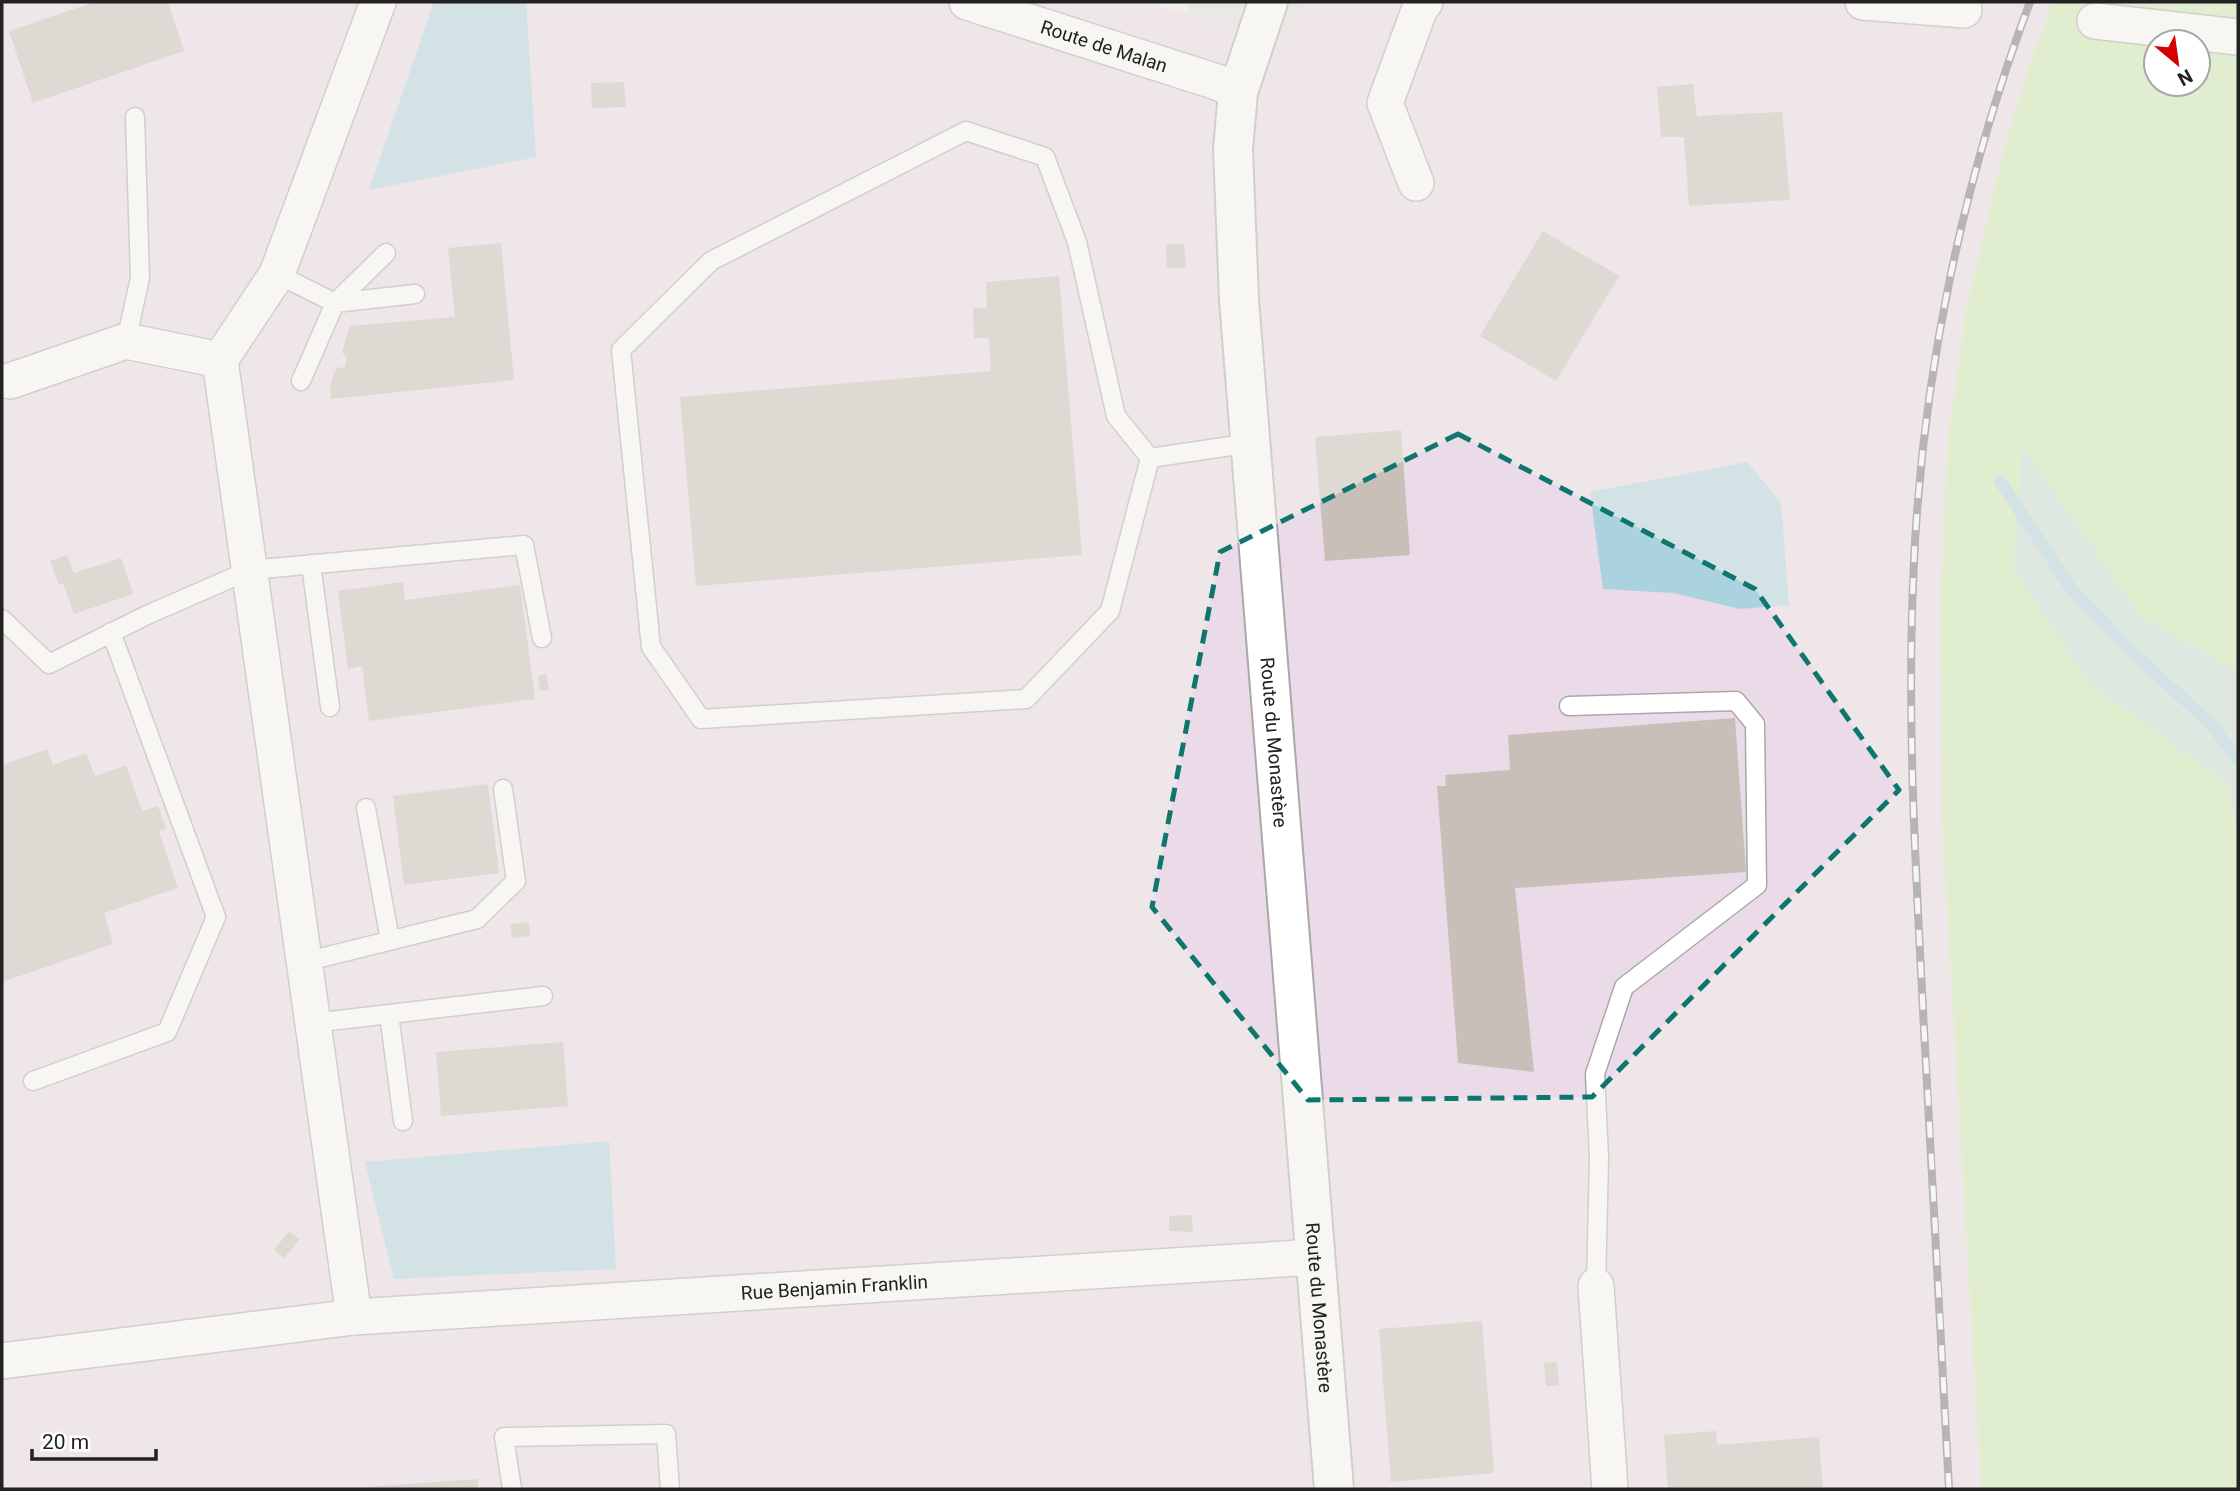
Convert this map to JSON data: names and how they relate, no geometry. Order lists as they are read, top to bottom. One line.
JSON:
{"streets":{"street":["Route de Malan","Route du Monastère","Rue Benjamin Franklin"]},"crossings":[["Route de Malan","Route du Monastère"],["Route du Monastère","Rue Benjamin Franklin"]],"scale_bar":"20 m","north":"bottom right"}
